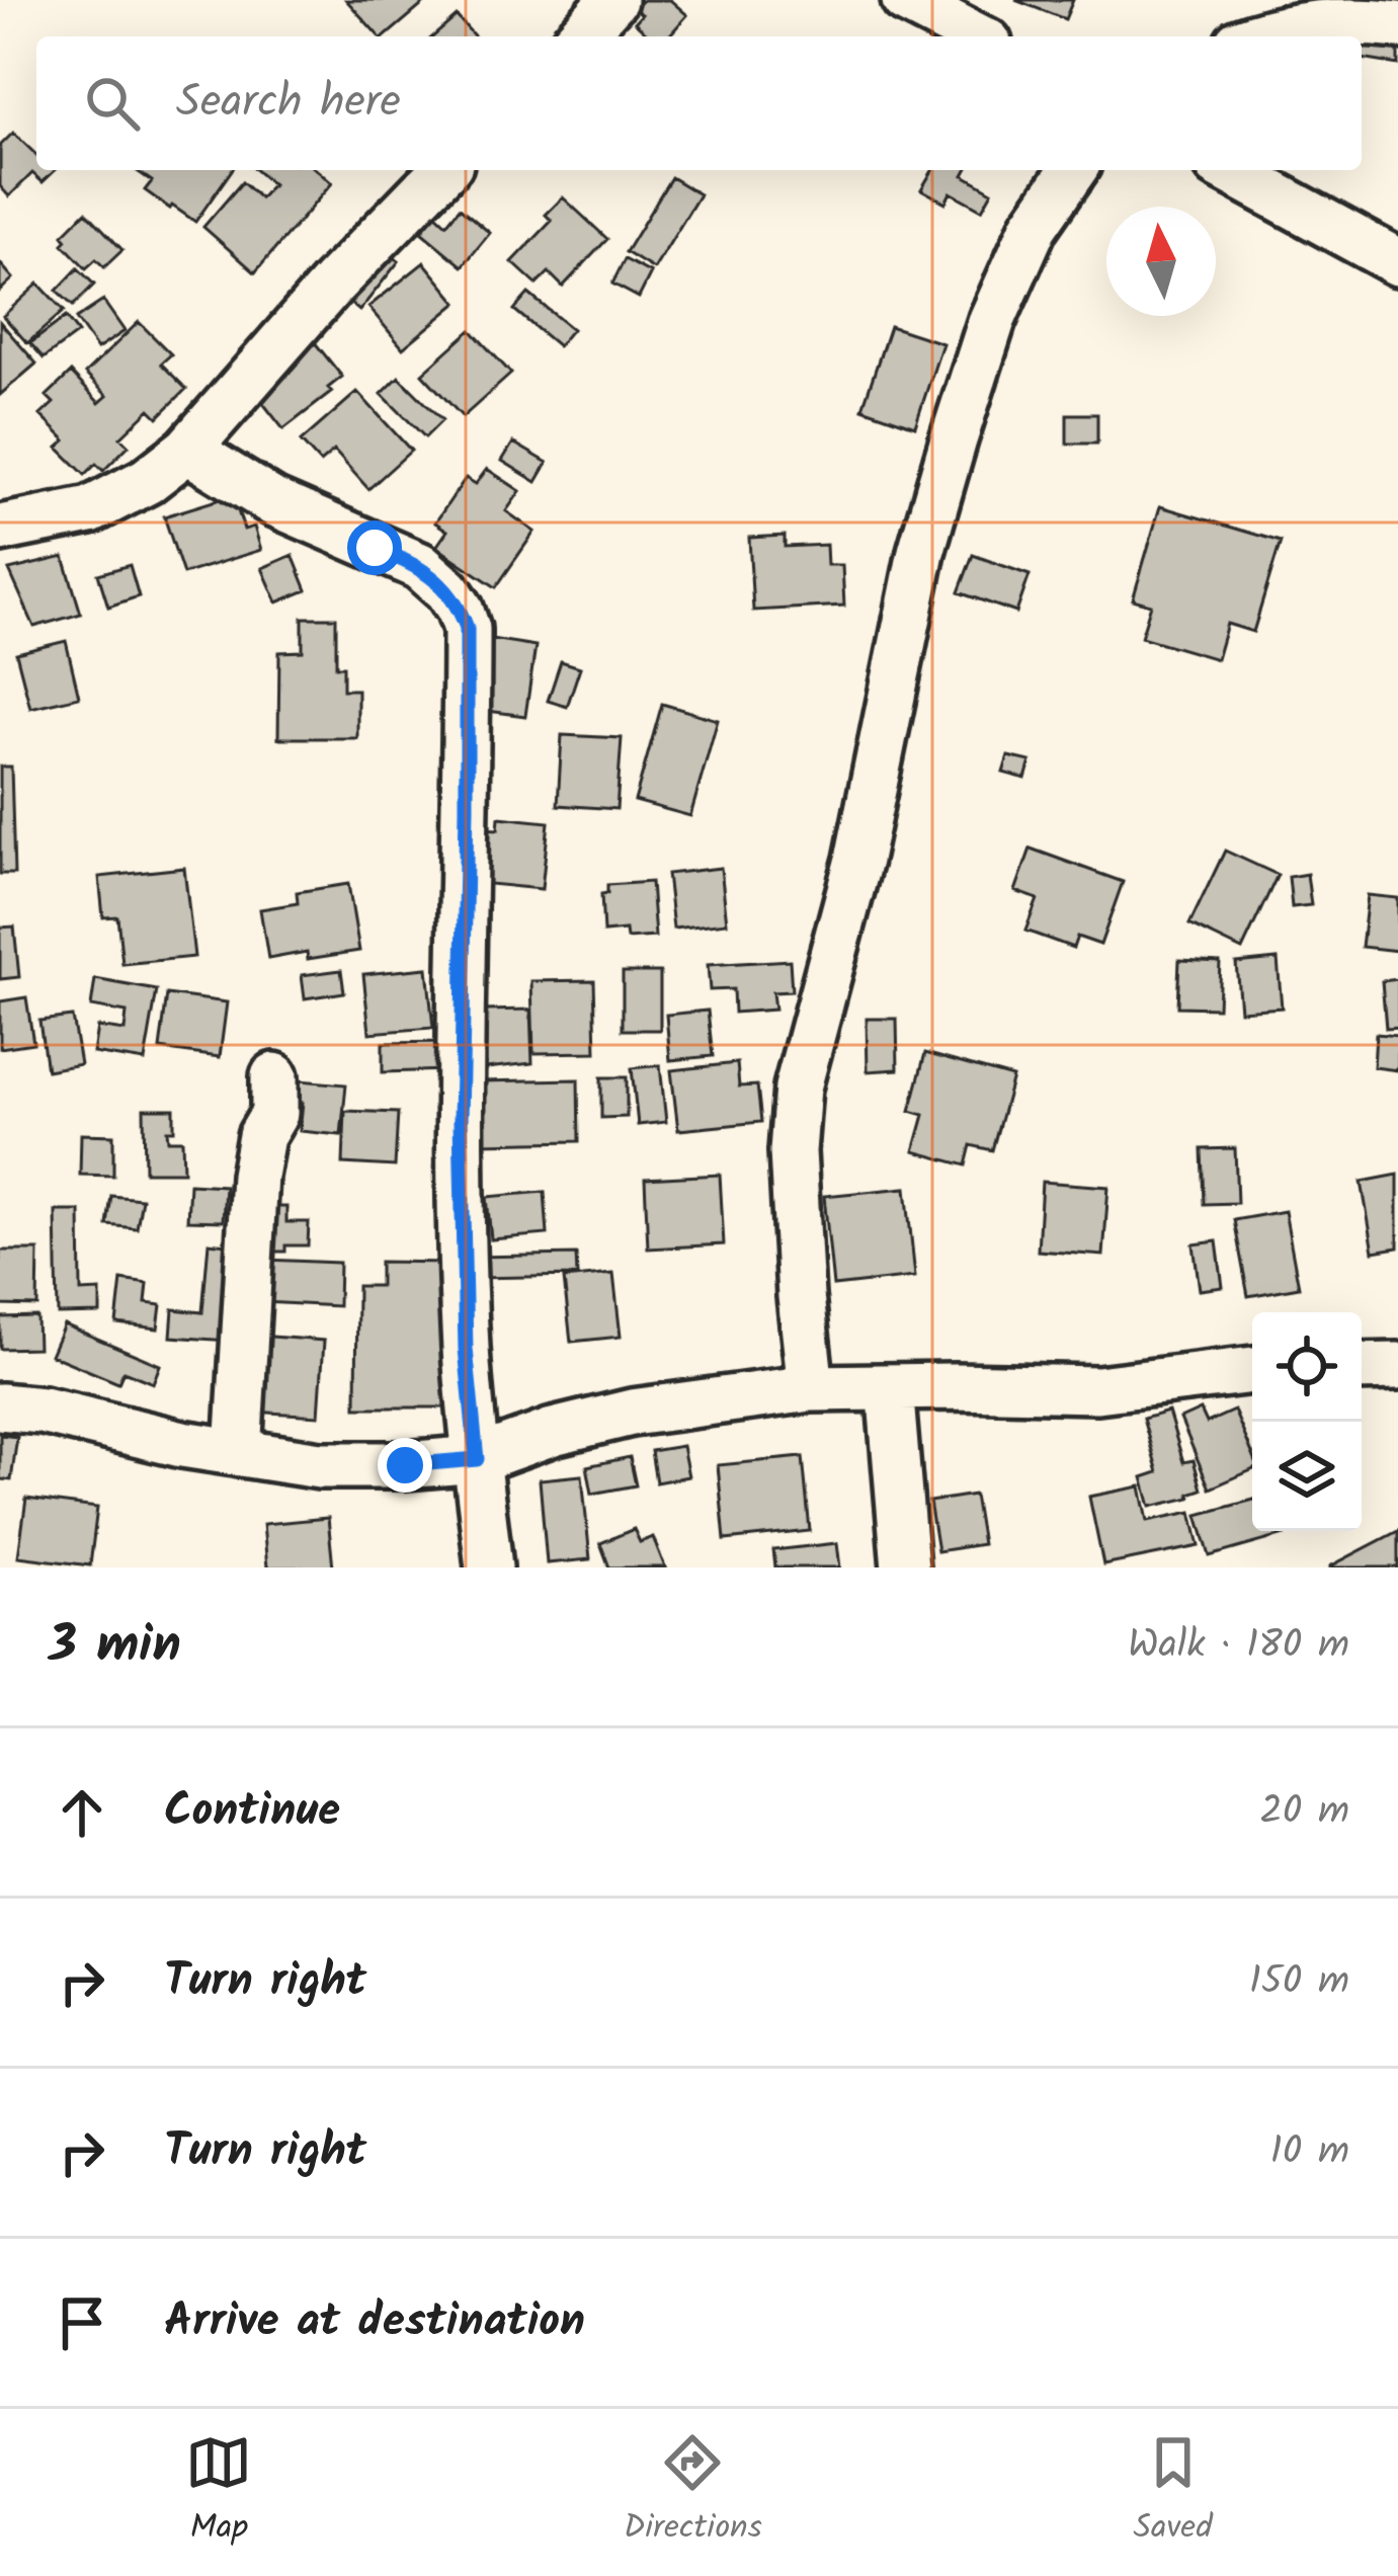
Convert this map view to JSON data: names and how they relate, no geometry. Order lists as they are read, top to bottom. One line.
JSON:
{"north":"top","page":{"search":"Search here","heading":["3 min","Walk · 180 m"],"list":[["Continue","20 m"],["Turn right","150 m"],["Turn right","10 m"],"Arrive at destination"],"nav":["Map","Directions","Saved"]}}
